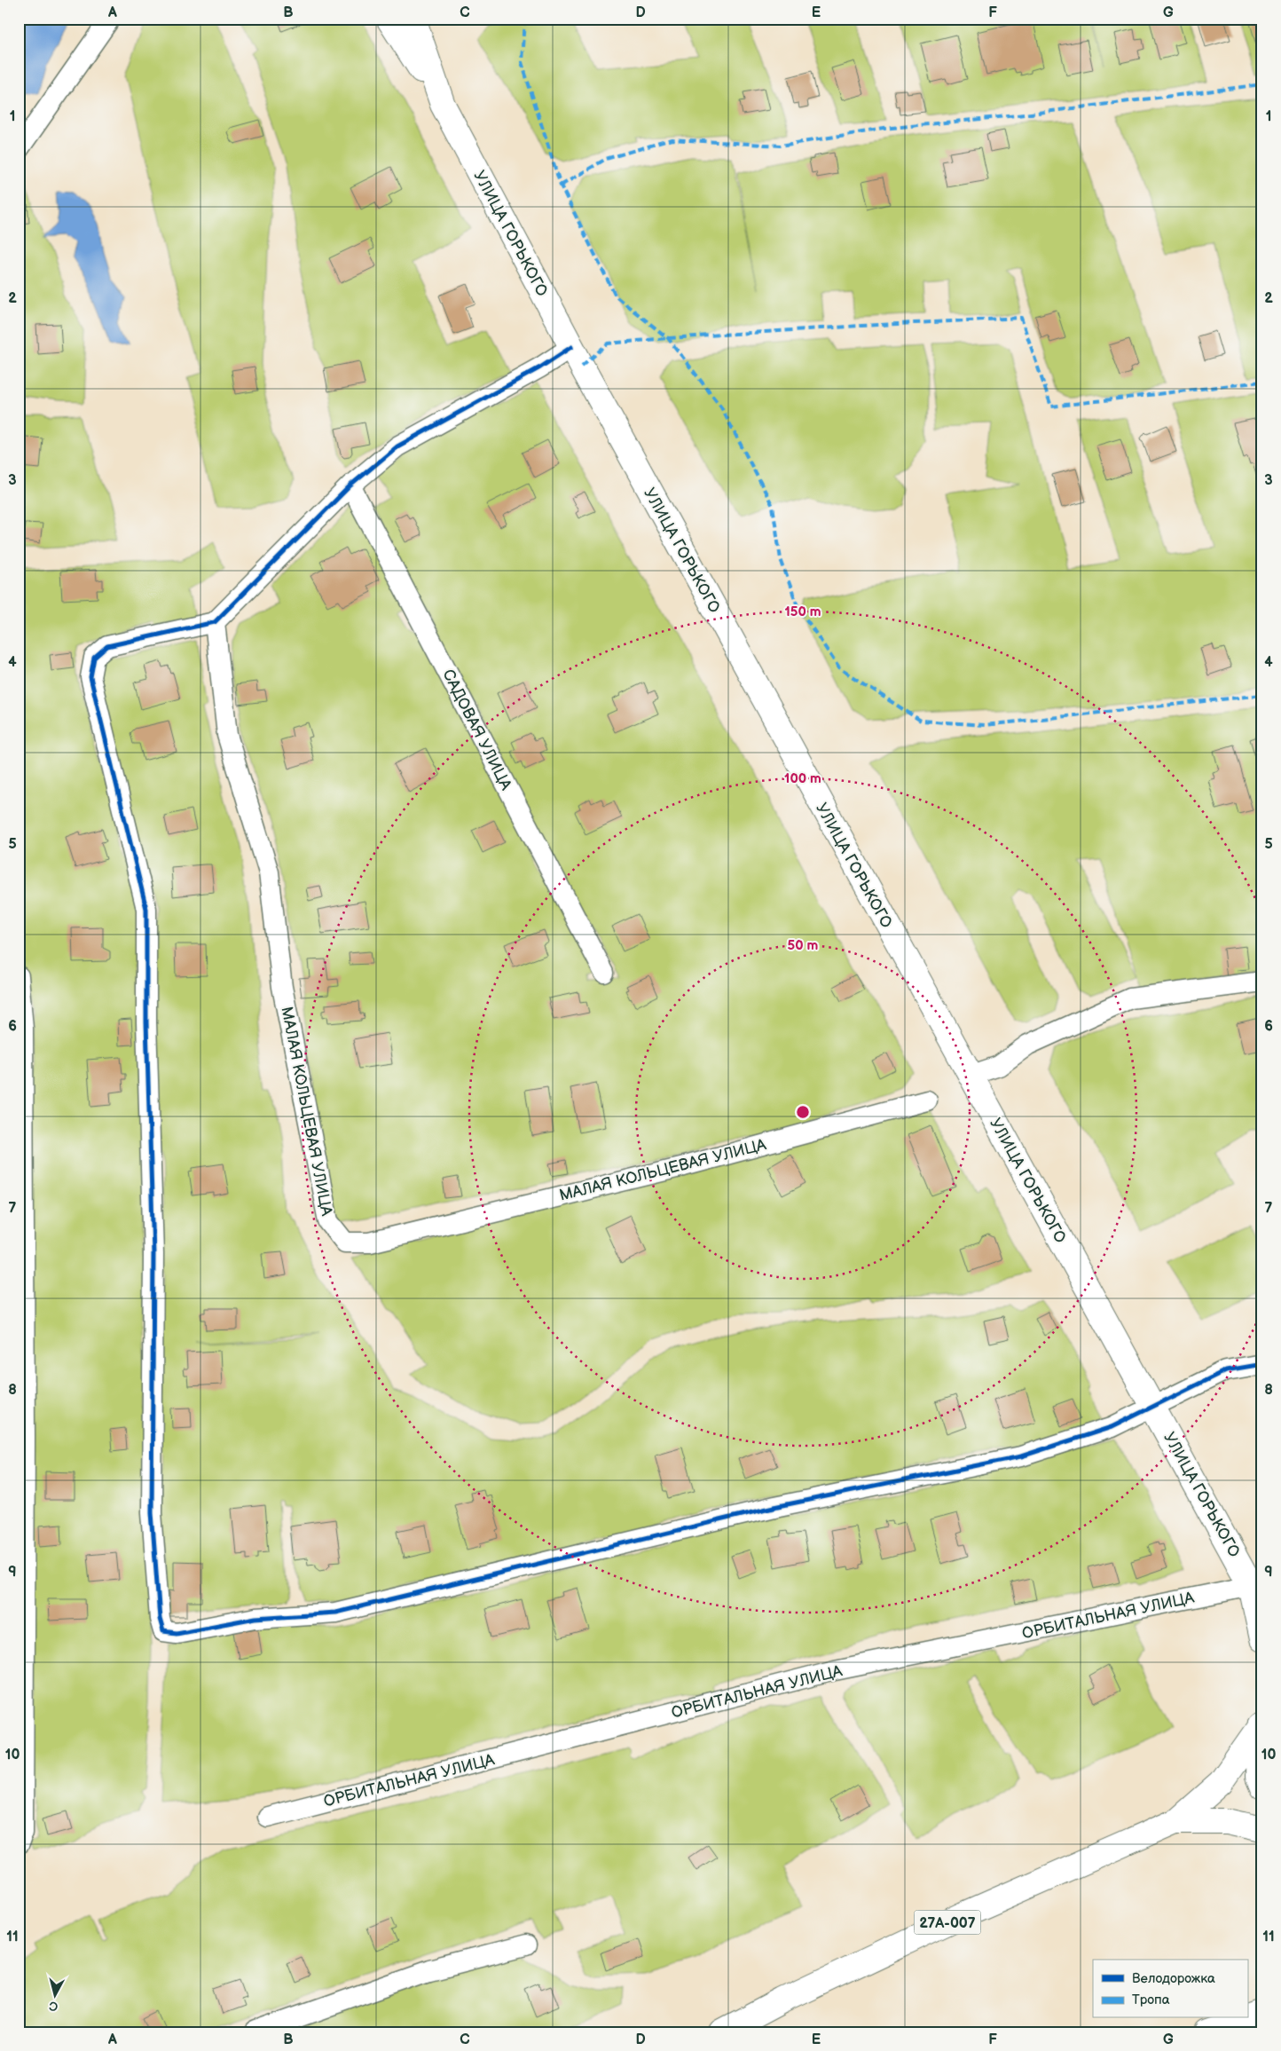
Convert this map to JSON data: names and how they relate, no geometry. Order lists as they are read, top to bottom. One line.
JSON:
{"streets":{"main road":["УЛИЦА ГОРЬКОГО","27А-007"],"street":["САДОВАЯ УЛИЦА","МАЛАЯ КОЛЬЦЕВАЯ УЛИЦА","ОРБИТАЛЬНАЯ УЛИЦА"]},"crossings":[["УЛИЦА ГОРЬКОГО","ОРБИТАЛЬНАЯ УЛИЦА"]],"legend":["Велодорожка","Тропа"],"north":"bottom","grid":{"columns":["A","B","C","D","E","F","G"],"rows":["1","2","3","4","5","6","7","8","9","10","11"]},"rings":["150 m","100 m","50 m"]}
